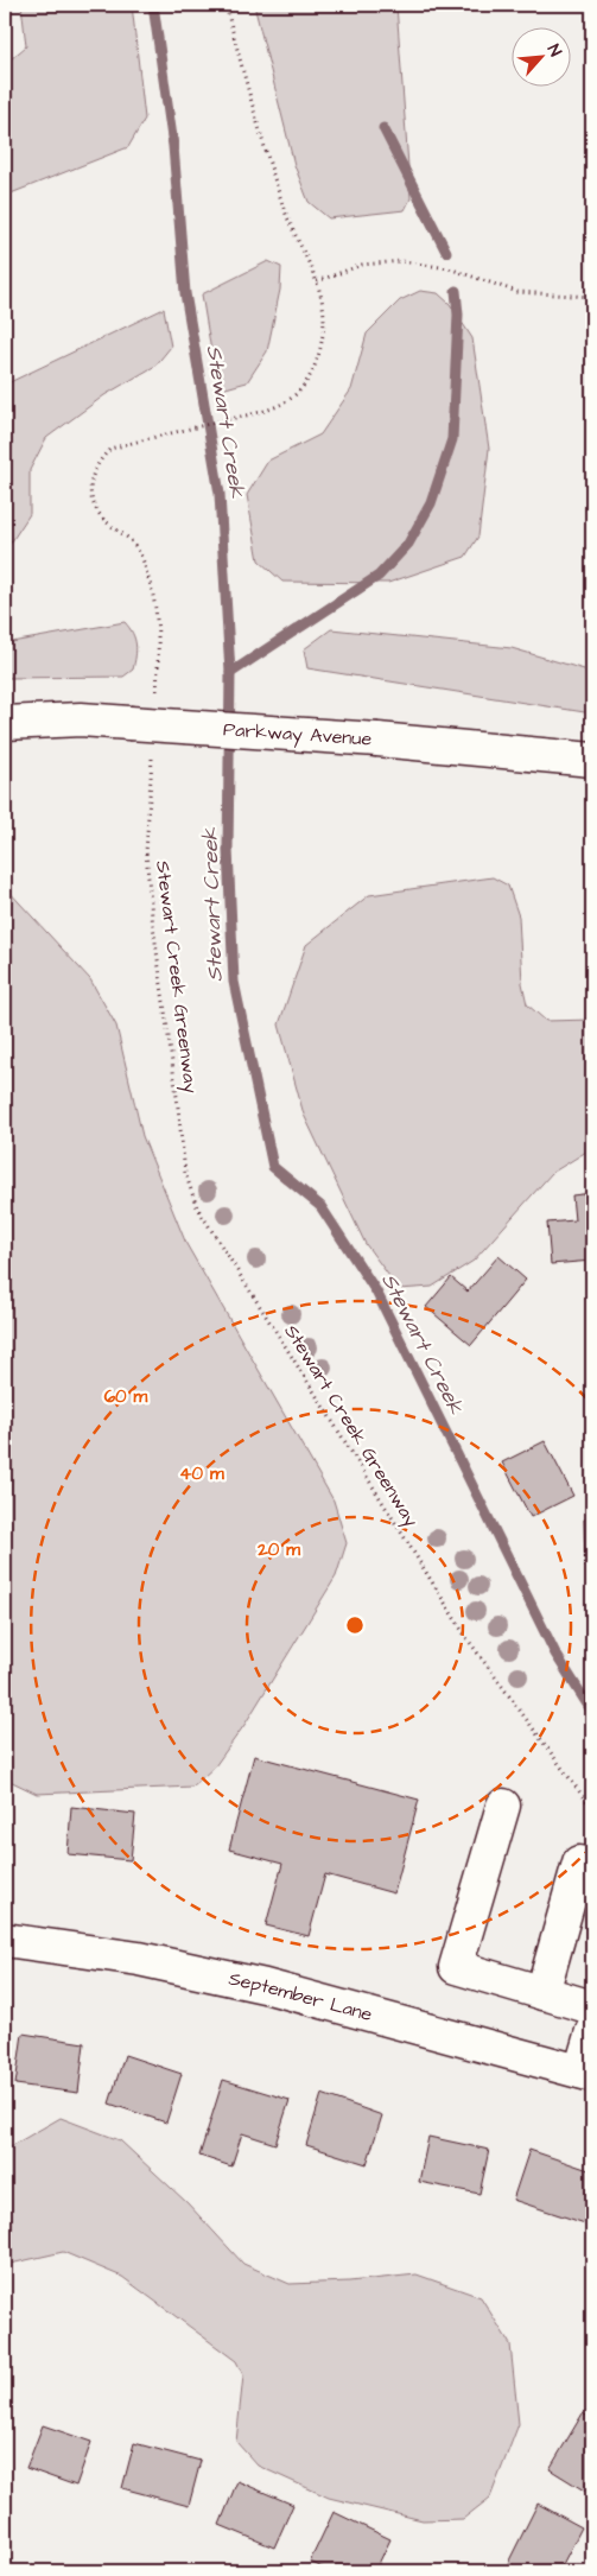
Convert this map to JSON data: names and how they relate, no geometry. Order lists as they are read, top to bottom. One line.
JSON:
{"streets":{"street":["Parkway Avenue","September Lane"],"path":["Stewart Creek Greenway"]},"water":["Stewart Creek"],"north":"top right","rings":["60 m","40 m","20 m"]}
